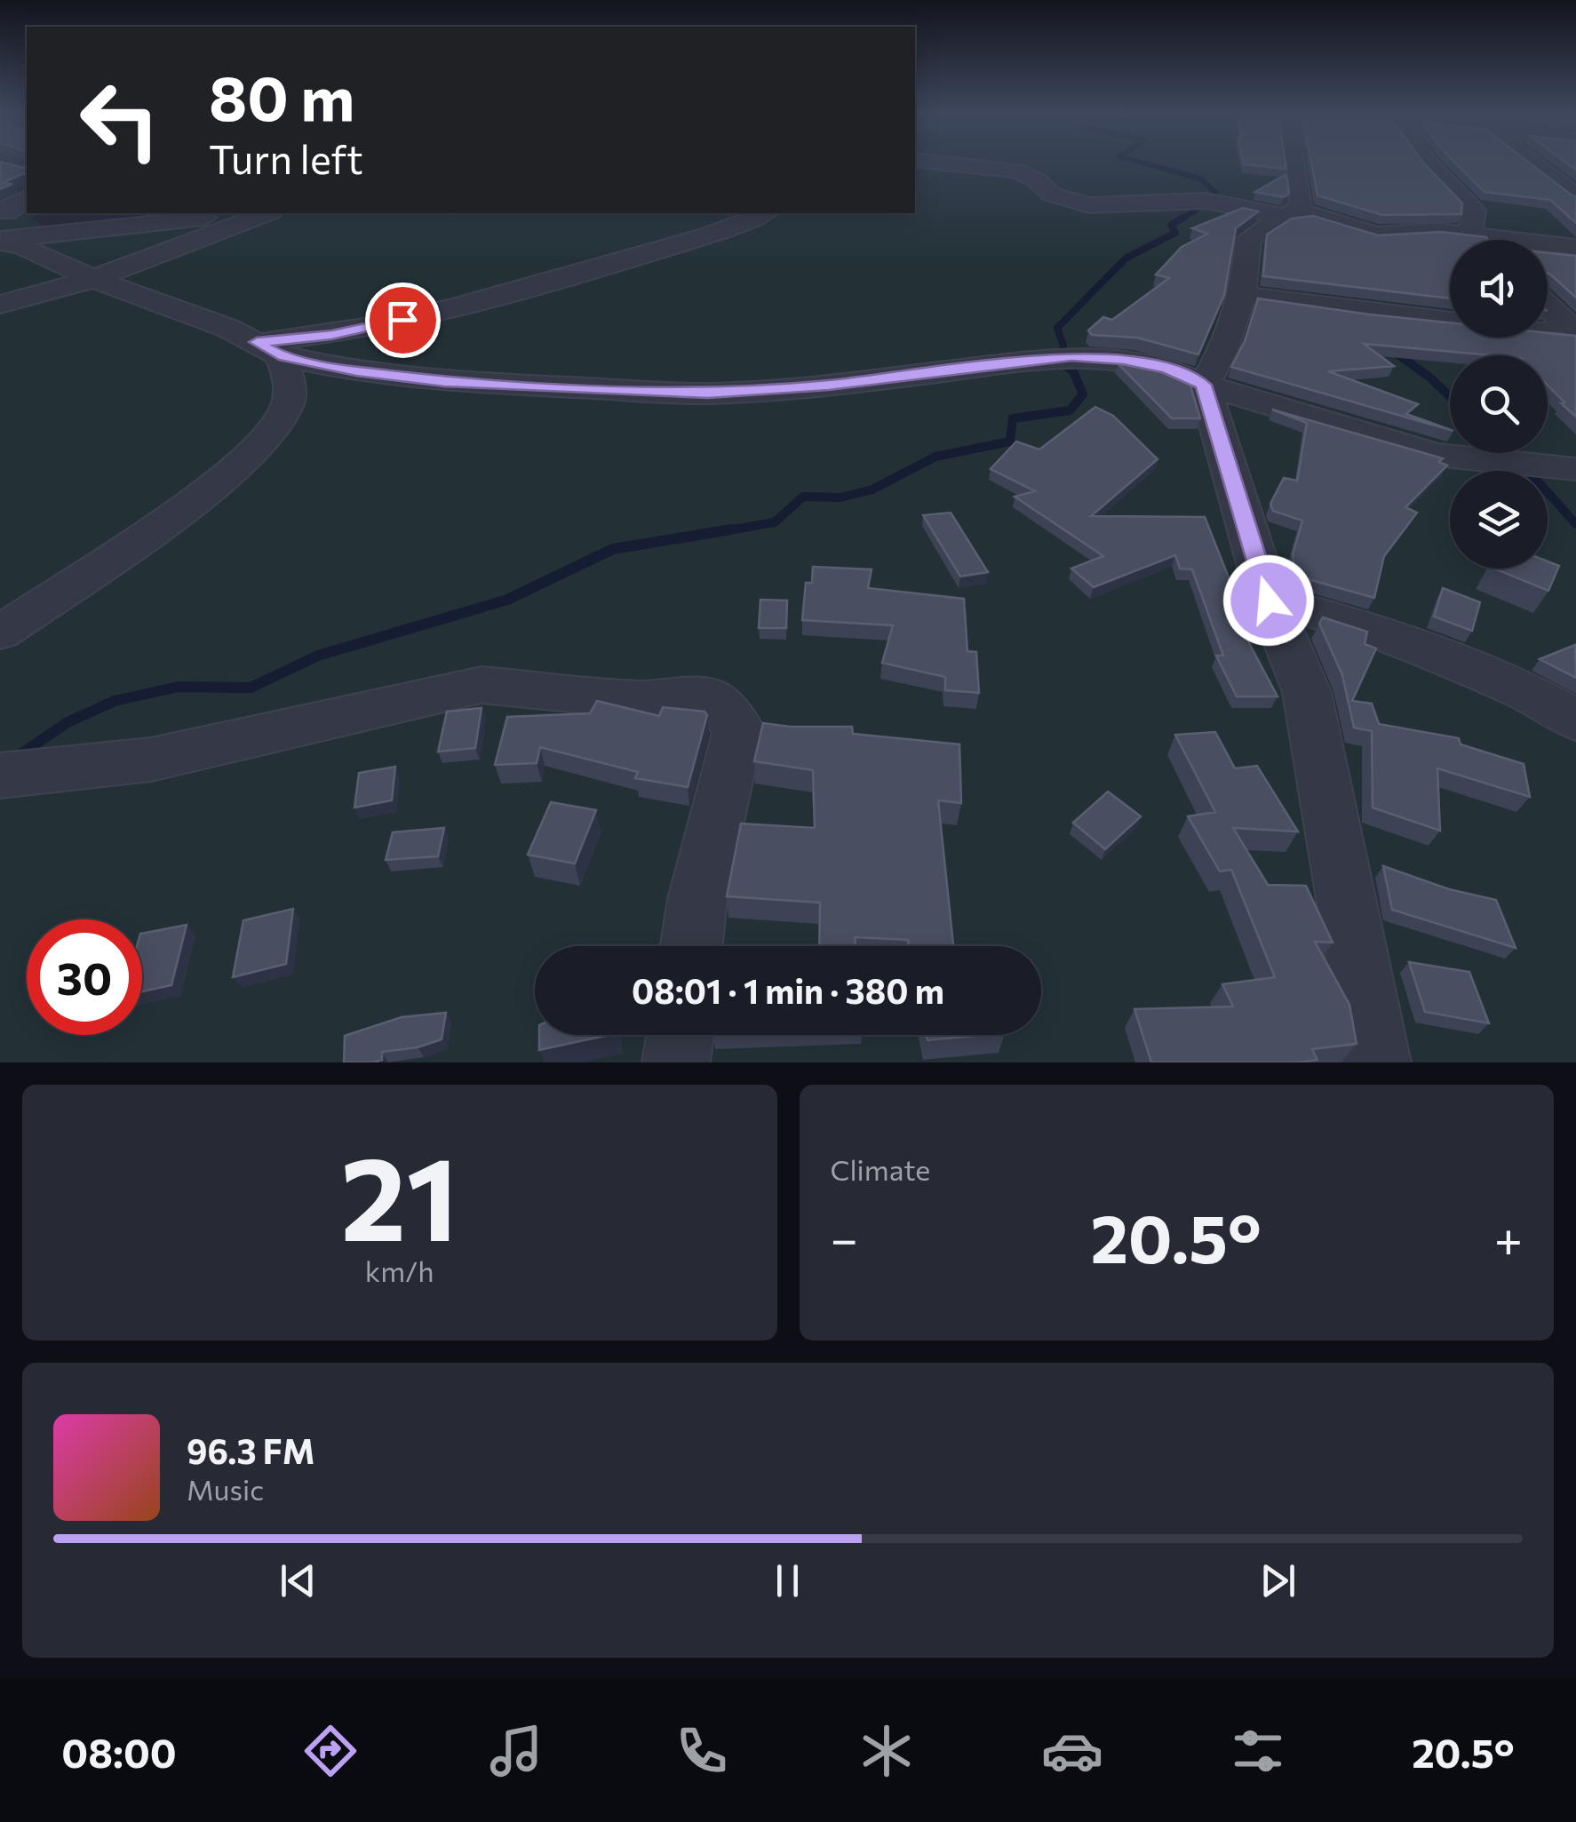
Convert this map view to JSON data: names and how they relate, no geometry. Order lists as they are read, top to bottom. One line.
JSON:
{"page":{"turn":["80 m","Turn left"],"limit":"30","trip":"08:01 · 1 min · 380 m","tile":[["21","km/h"],"Climate"],"heat":["−","20.5°","+"],"song":["96.3 FM","Music"],"tabs":["08:00","20.5°"]}}
